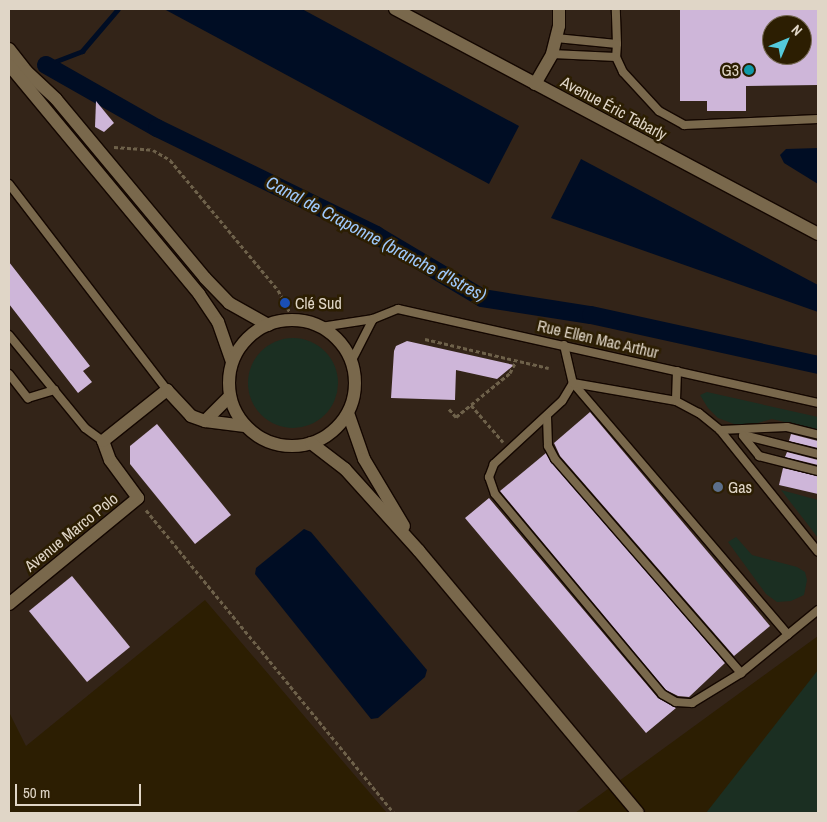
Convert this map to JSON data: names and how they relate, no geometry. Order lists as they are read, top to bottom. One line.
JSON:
{"streets":{"street":["Avenue Éric Tabarly","Avenue Marco Polo"],"lane":["Rue Ellen Mac Arthur"]},"water":["Canal de Craponne (branche d'Istres)"],"places":["G3","Clé Sud","Gas"],"scale_bar":"50 m","north":"top right"}
